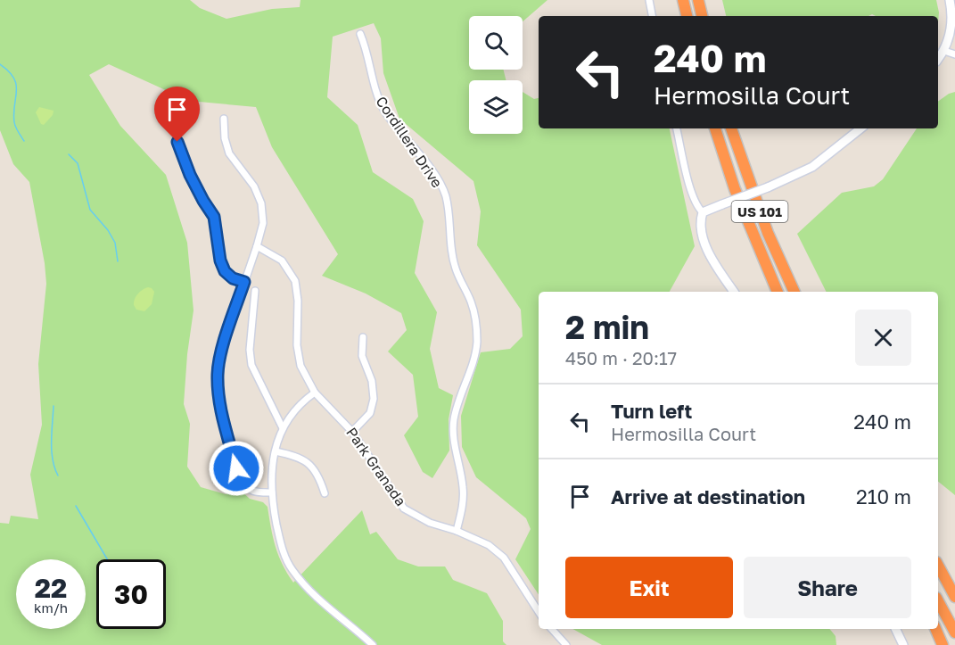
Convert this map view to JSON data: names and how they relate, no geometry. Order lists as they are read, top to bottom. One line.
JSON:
{"streets":{"highway":["US 101"],"street":["Cordillera Drive","Park Granada"]},"crossings":[["Cordillera Drive","Park Granada"]],"page":{"turn":["240 m","Hermosilla Court"],"heading":["2 min","450 m · 20:17"],"list":[{"name":"Turn left","note":"Hermosilla Court","value":"240 m"},{"name":"Arrive at destination","value":"210 m"}],"buttons":["Exit","Share"],"speed":"22 km/h","limit":"30"}}
